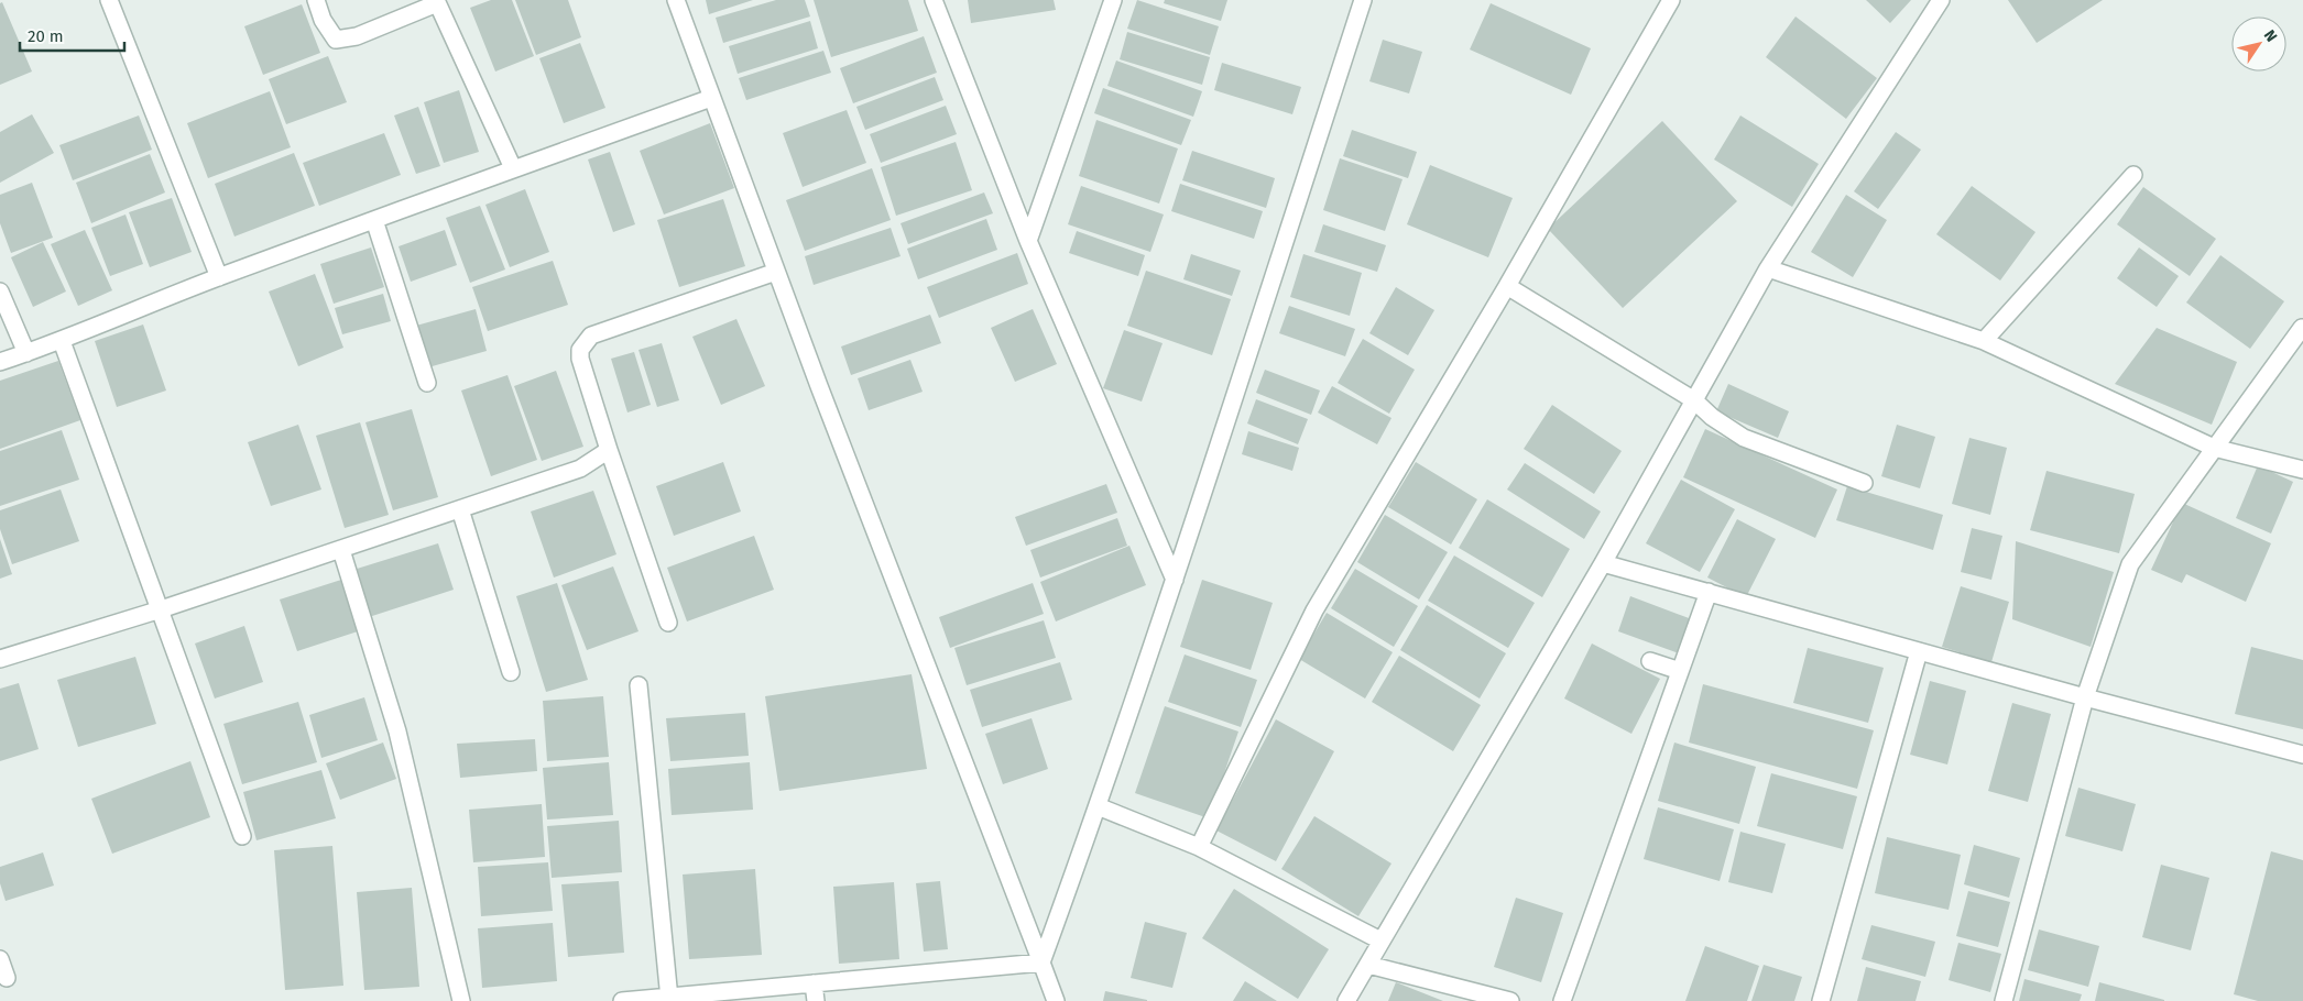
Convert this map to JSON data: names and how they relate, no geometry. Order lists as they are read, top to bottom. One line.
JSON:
{"scale_bar":"20 m","north":"top right"}
